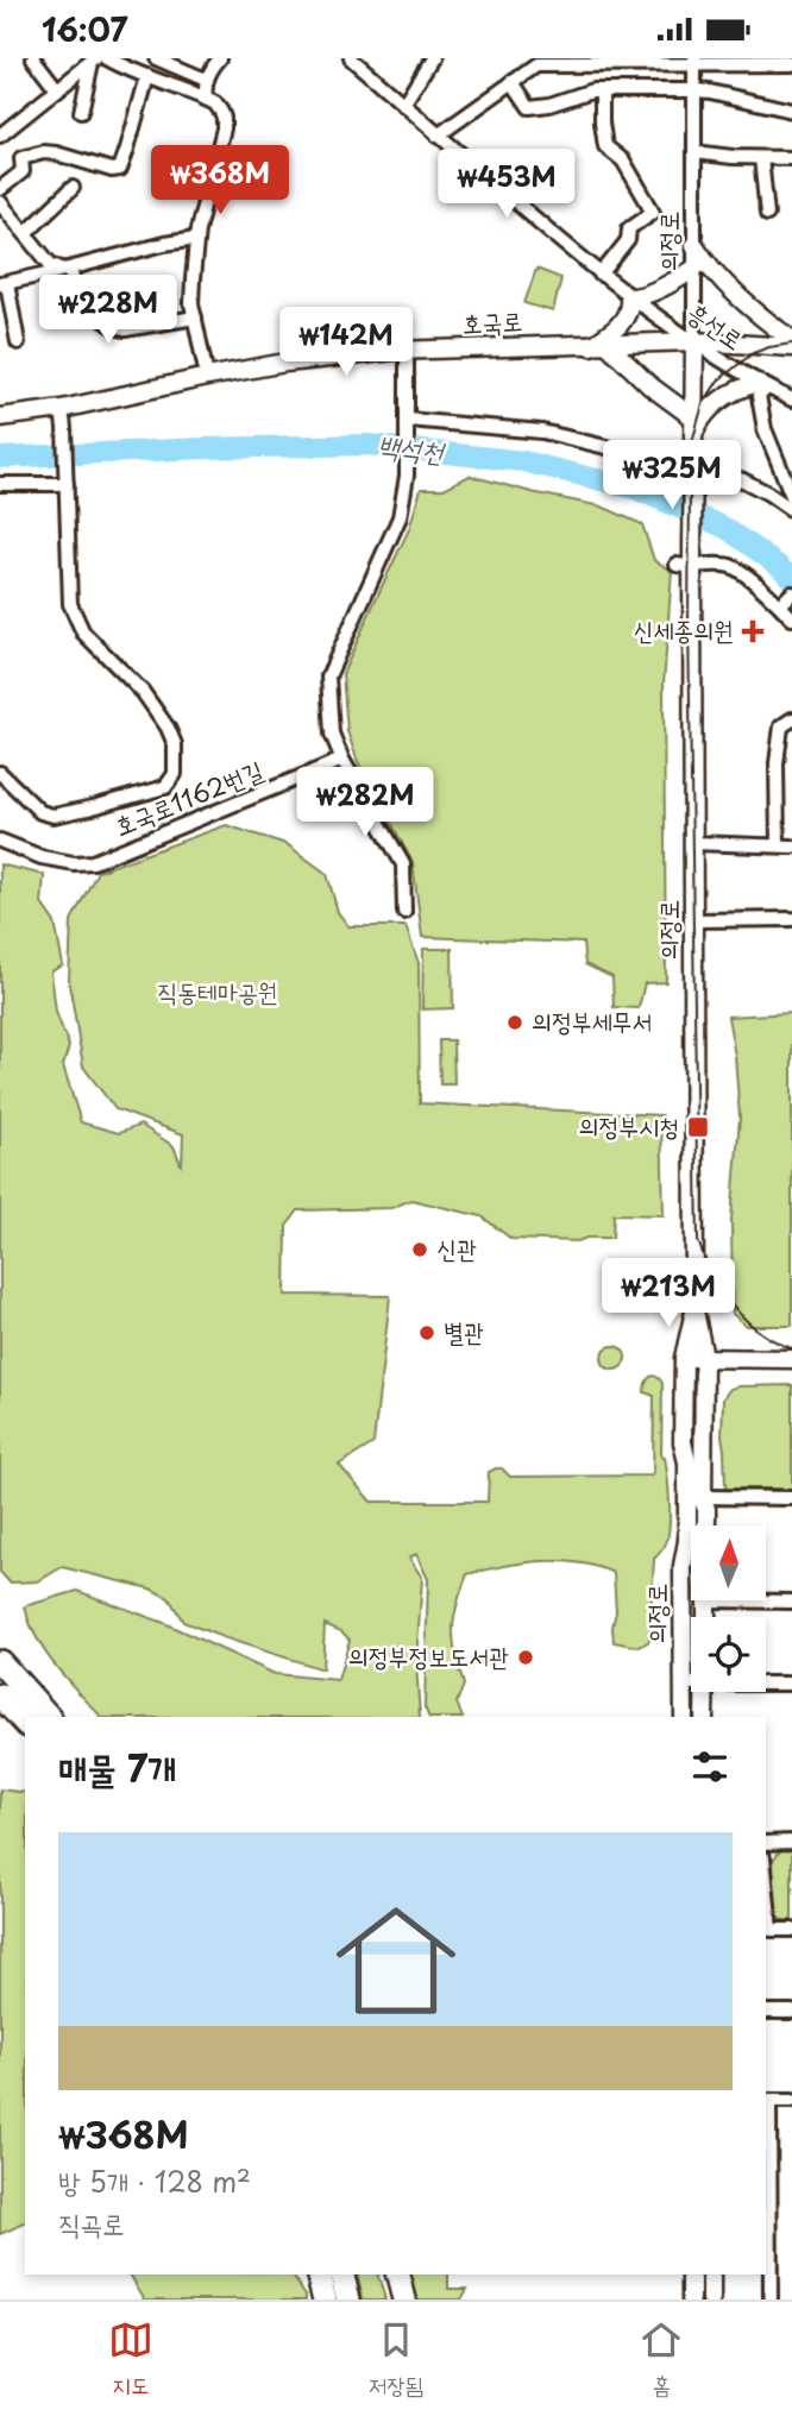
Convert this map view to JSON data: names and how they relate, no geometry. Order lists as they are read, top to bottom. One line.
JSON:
{"streets":{"street":["의정로","호국로","흥선로","호국로1162번길"]},"crossings":[["의정로","호국로"],["의정로","흥선로"],["호국로","흥선로"]],"water":["백석천"],"parks":["직동테마공원"],"places":{"health":["신세종의원"],"other":["의정부세무서","신관","별관","의정부정보도서관"],"transit":["의정부시청"]},"north":"top","page":{"status":"16:07","price":["₩368M","₩453M","₩228M","₩142M","₩325M","₩282M","₩213M"],"heading":"매물 7개","list":[{"name":"₩368M","note":"방 5개 · 128 m² · 직곡로"}],"tabs":["지도","저장됨","홈"]}}
